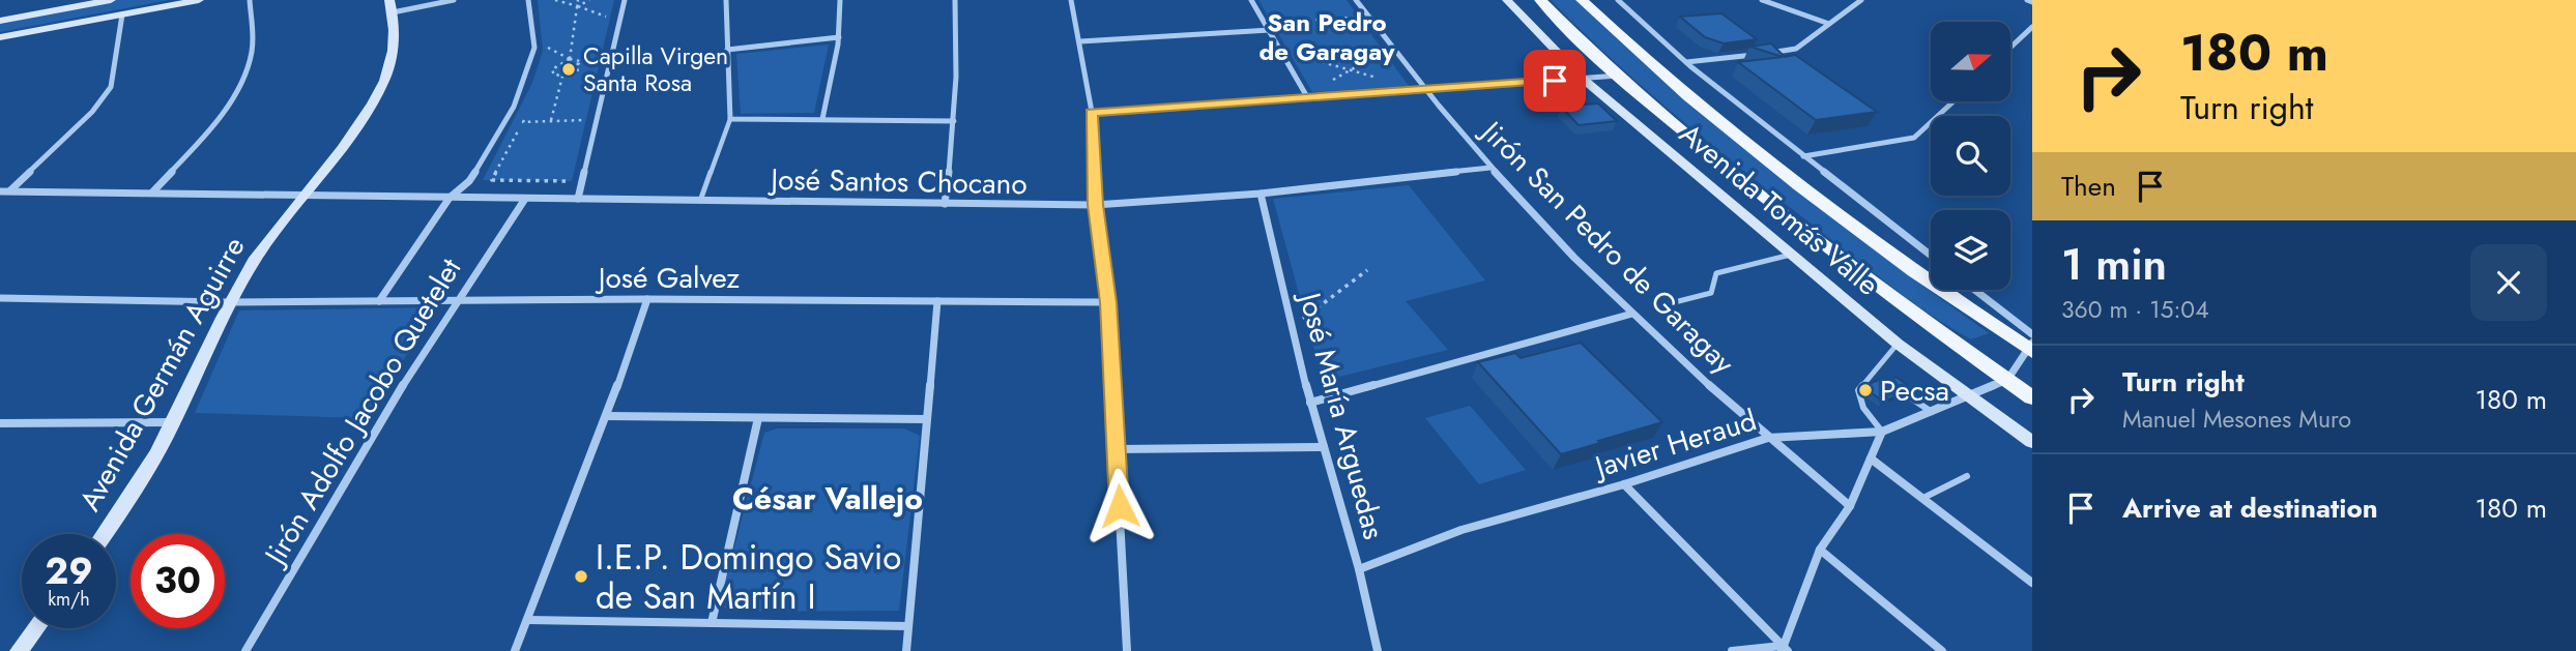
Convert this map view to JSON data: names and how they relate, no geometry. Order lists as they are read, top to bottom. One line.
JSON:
{"streets":{"main road":["Avenida Tomás Valle","Avenida Germán Aguirre"],"street":["José Santos Chocano","Jirón San Pedro de Garagay","José Galvez","Jirón Adolfo Jacobo Quetelet","José María Arguedas","Javier Heraud"]},"crossings":[["José Santos Chocano","Jirón San Pedro de Garagay"],["José Santos Chocano","Avenida Germán Aguirre"],["José Santos Chocano","Jirón Adolfo Jacobo Quetelet"],["José Santos Chocano","José María Arguedas"],["Avenida Tomás Valle","Javier Heraud"],["Jirón San Pedro de Garagay","Javier Heraud"],["José Galvez","Avenida Germán Aguirre"],["José Galvez","Jirón Adolfo Jacobo Quetelet"],["José María Arguedas","Javier Heraud"]],"districts":["San Pedro de Garagay","César Vallejo"],"places":["Capilla Virgen Santa Rosa","Pecsa","I.E.P. Domingo Savio de San Martín I"],"north":"right","page":{"turn":["180 m","Turn right"],"then":"Then","heading":["1 min","360 m · 15:04"],"list":[{"name":"Turn right","note":"Manuel Mesones Muro","value":"180 m"},{"name":"Arrive at destination","value":"180 m"}],"speed":"29 km/h","limit":"30"}}
